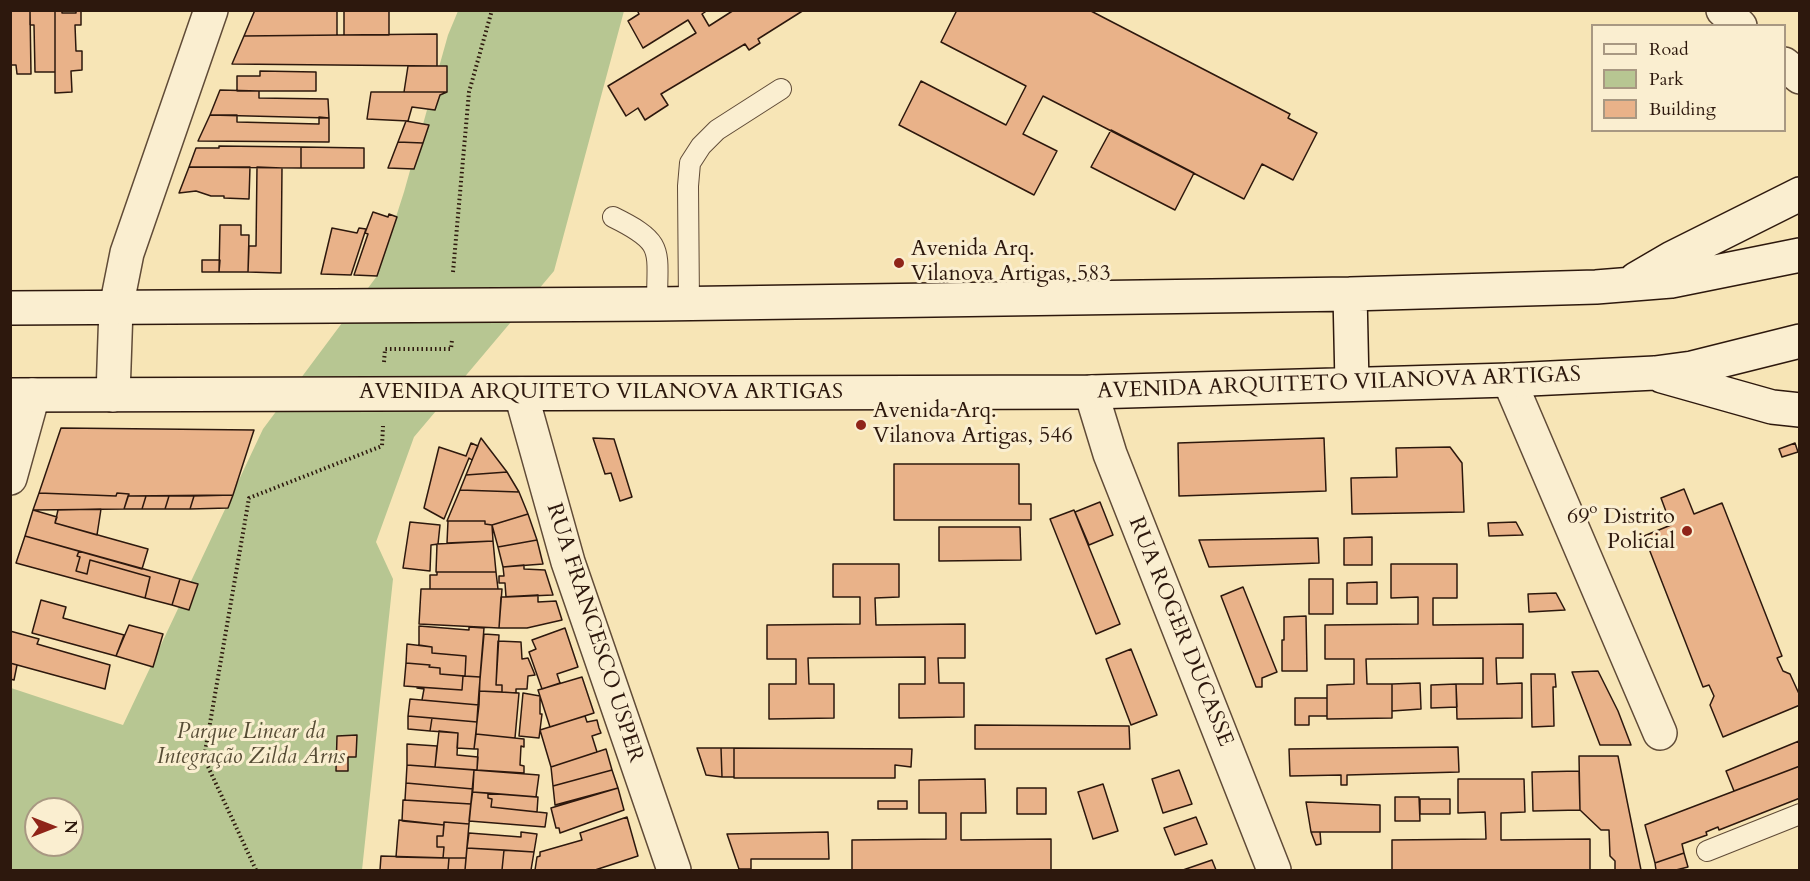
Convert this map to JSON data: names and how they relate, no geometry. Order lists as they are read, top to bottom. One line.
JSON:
{"streets":{"main road":["AVENIDA ARQUITETO VILANOVA ARTIGAS","RUA ROGER DUCASSE","RUA FRANCESCO USPER"]},"crossings":[["AVENIDA ARQUITETO VILANOVA ARTIGAS","RUA ROGER DUCASSE"],["AVENIDA ARQUITETO VILANOVA ARTIGAS","RUA FRANCESCO USPER"]],"parks":["Parque Linear da Integração Zilda Arns"],"places":["Avenida Arq. Vilanova Artigas, 583","Avenida Arq. Vilanova Artigas, 546","69º Distrito Policial"],"legend":["Road","Park","Building"],"north":"right"}
